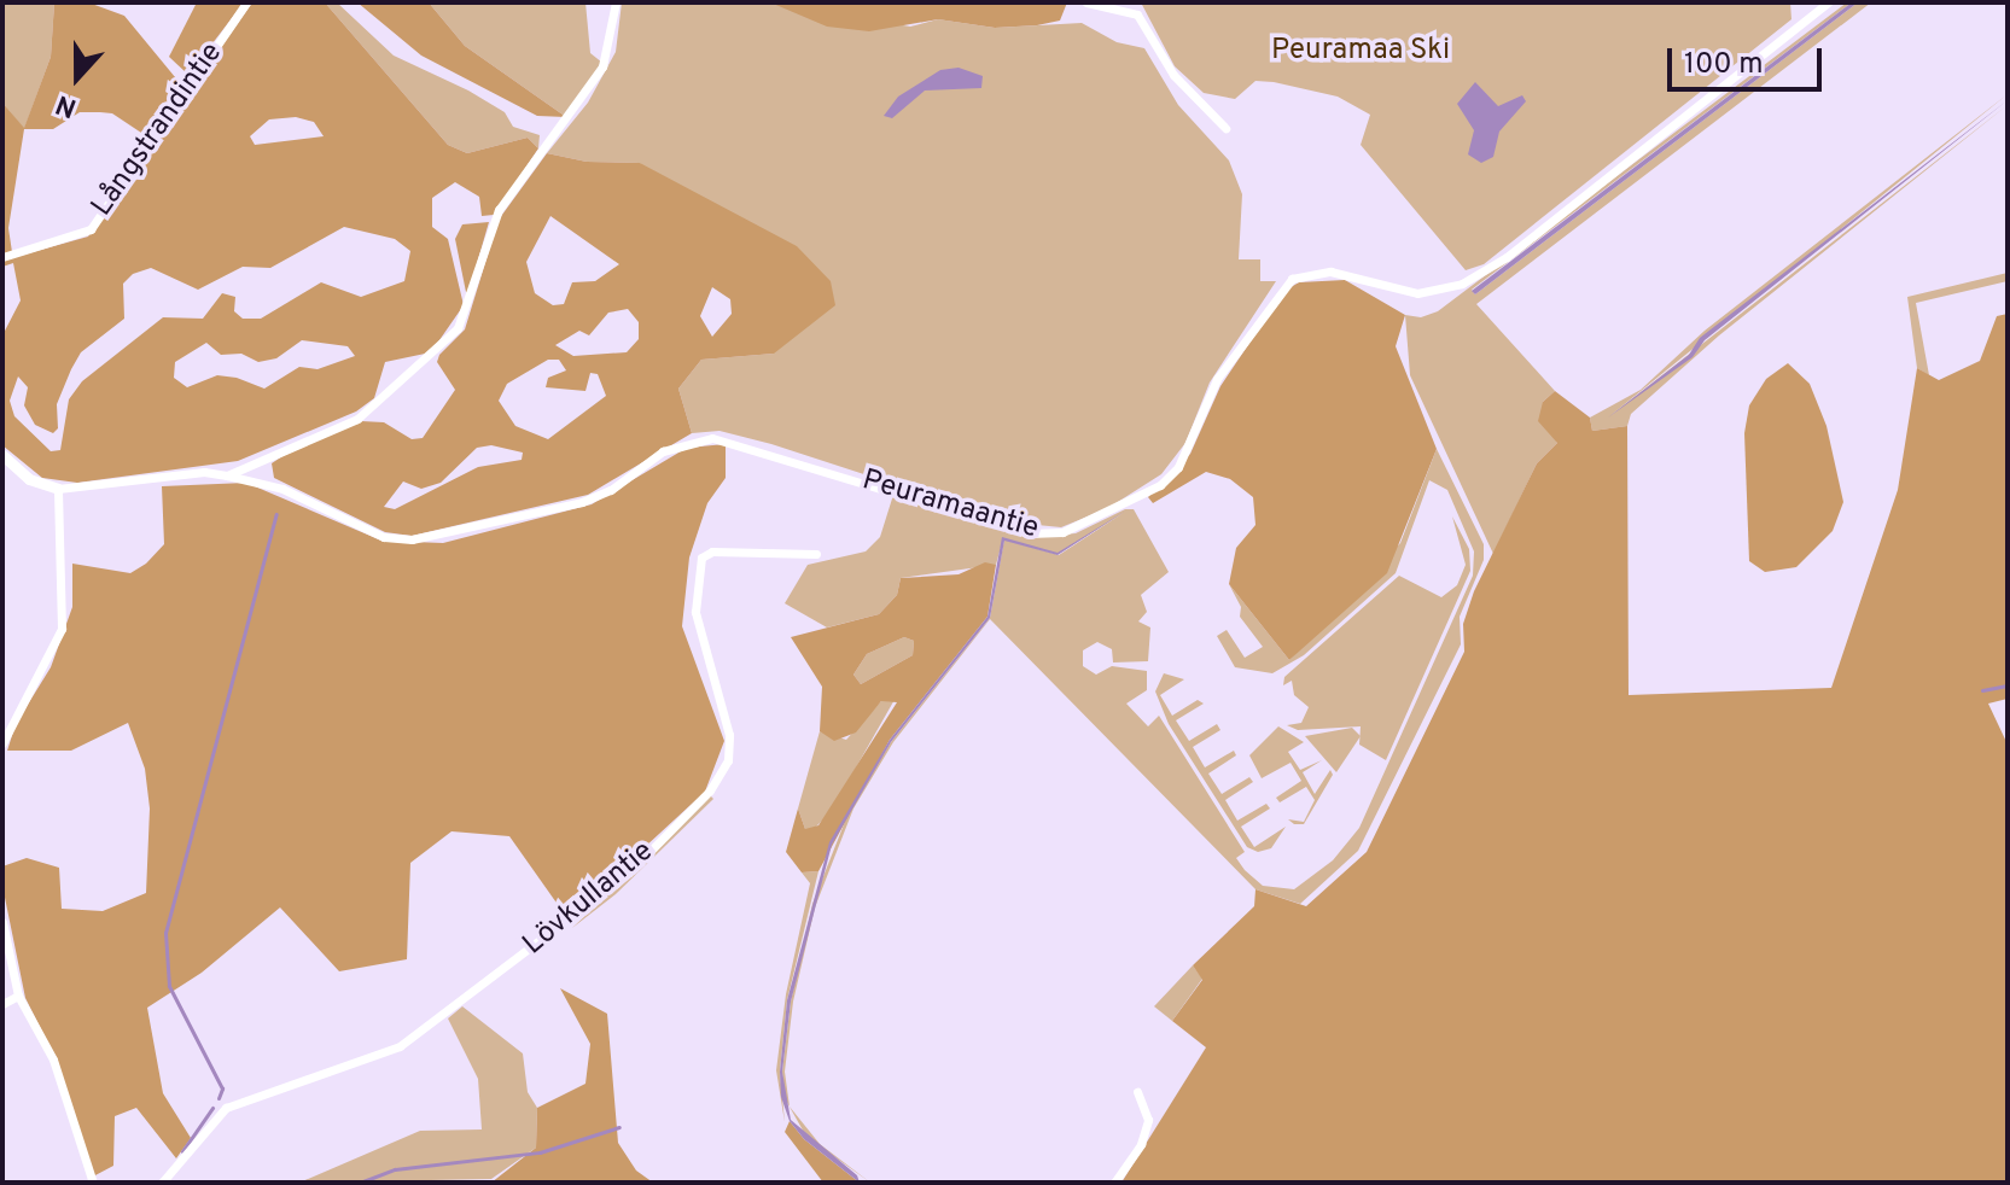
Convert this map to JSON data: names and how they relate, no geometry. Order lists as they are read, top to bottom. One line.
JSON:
{"streets":{"street":["Långstrandintie","Peuramaantie","Lövkullantie"]},"parks":["Peuramaa Ski"],"scale_bar":"100 m","north":"bottom"}
